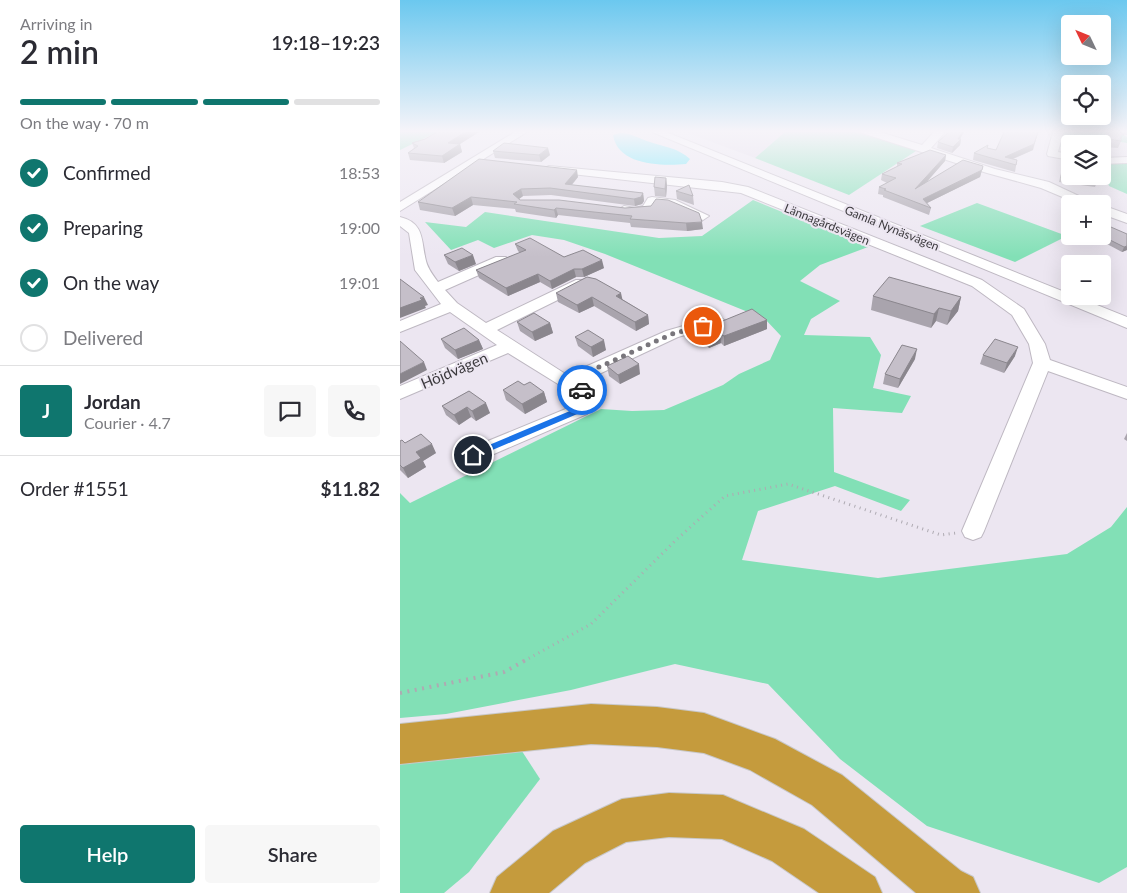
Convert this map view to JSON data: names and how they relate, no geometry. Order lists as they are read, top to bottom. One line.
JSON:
{"streets":{"street":["Lännagårdsvägen","Gamla Nynäsvägen","Höjdvägen"]},"north":"top left","page":{"heading":["2 min","Arriving in","19:18–19:23"],"panel":["Jordan","Courier · 4.7","Order #1551","$11.82"],"map_buttons":["+","−"],"bar":"On the way · 70 m","list":[["Confirmed","18:53"],["Preparing","19:00"],["On the way","19:01"],"Delivered"],"round":"J","buttons":["Help","Share"]}}
